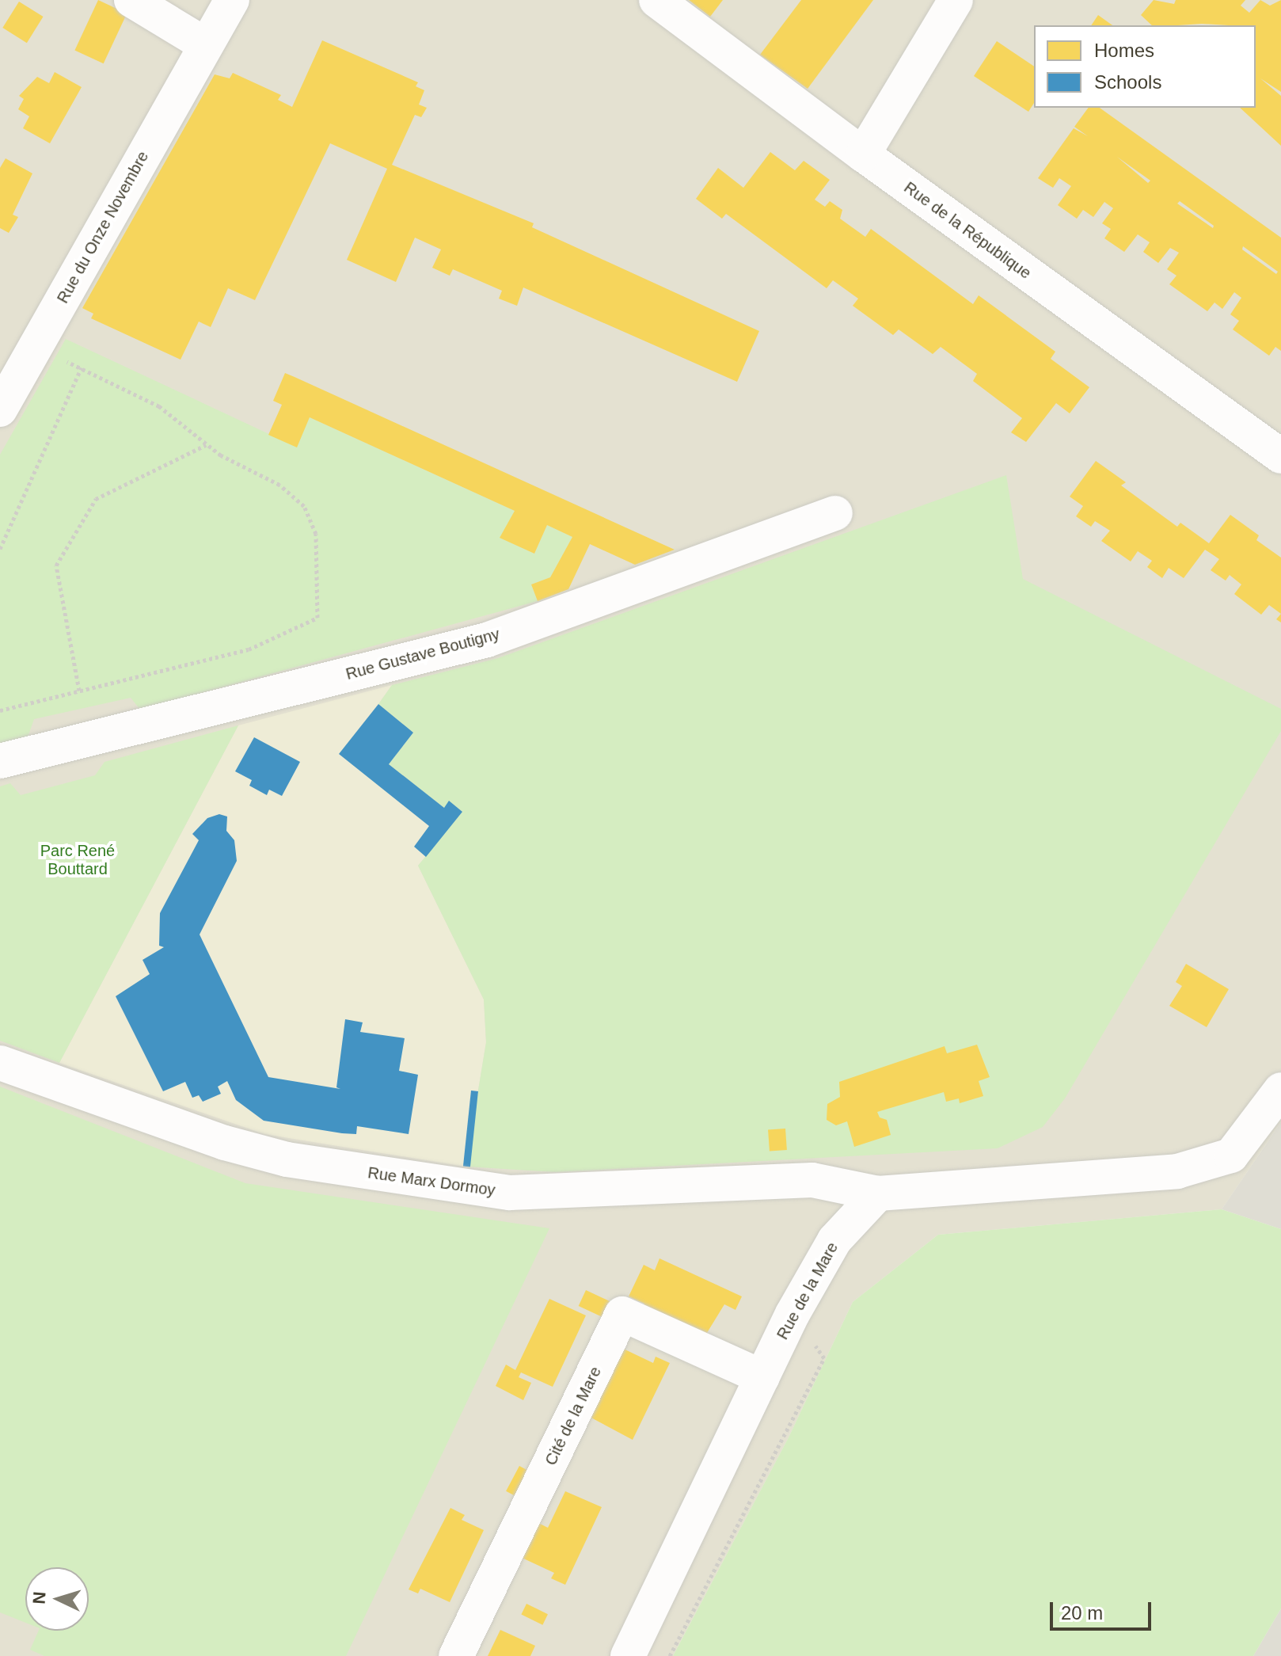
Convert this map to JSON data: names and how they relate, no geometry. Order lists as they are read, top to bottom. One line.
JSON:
{"streets":{"street":["Rue du Onze Novembre","Rue de la République","Rue Gustave Boutigny","Rue Marx Dormoy","Rue de la Mare","Cité de la Mare"]},"crossings":[["Rue Marx Dormoy","Rue de la Mare"],["Rue de la Mare","Cité de la Mare"]],"parks":["Parc René Bouttard"],"legend":["Homes","Schools"],"scale_bar":"20 m","north":"left"}
